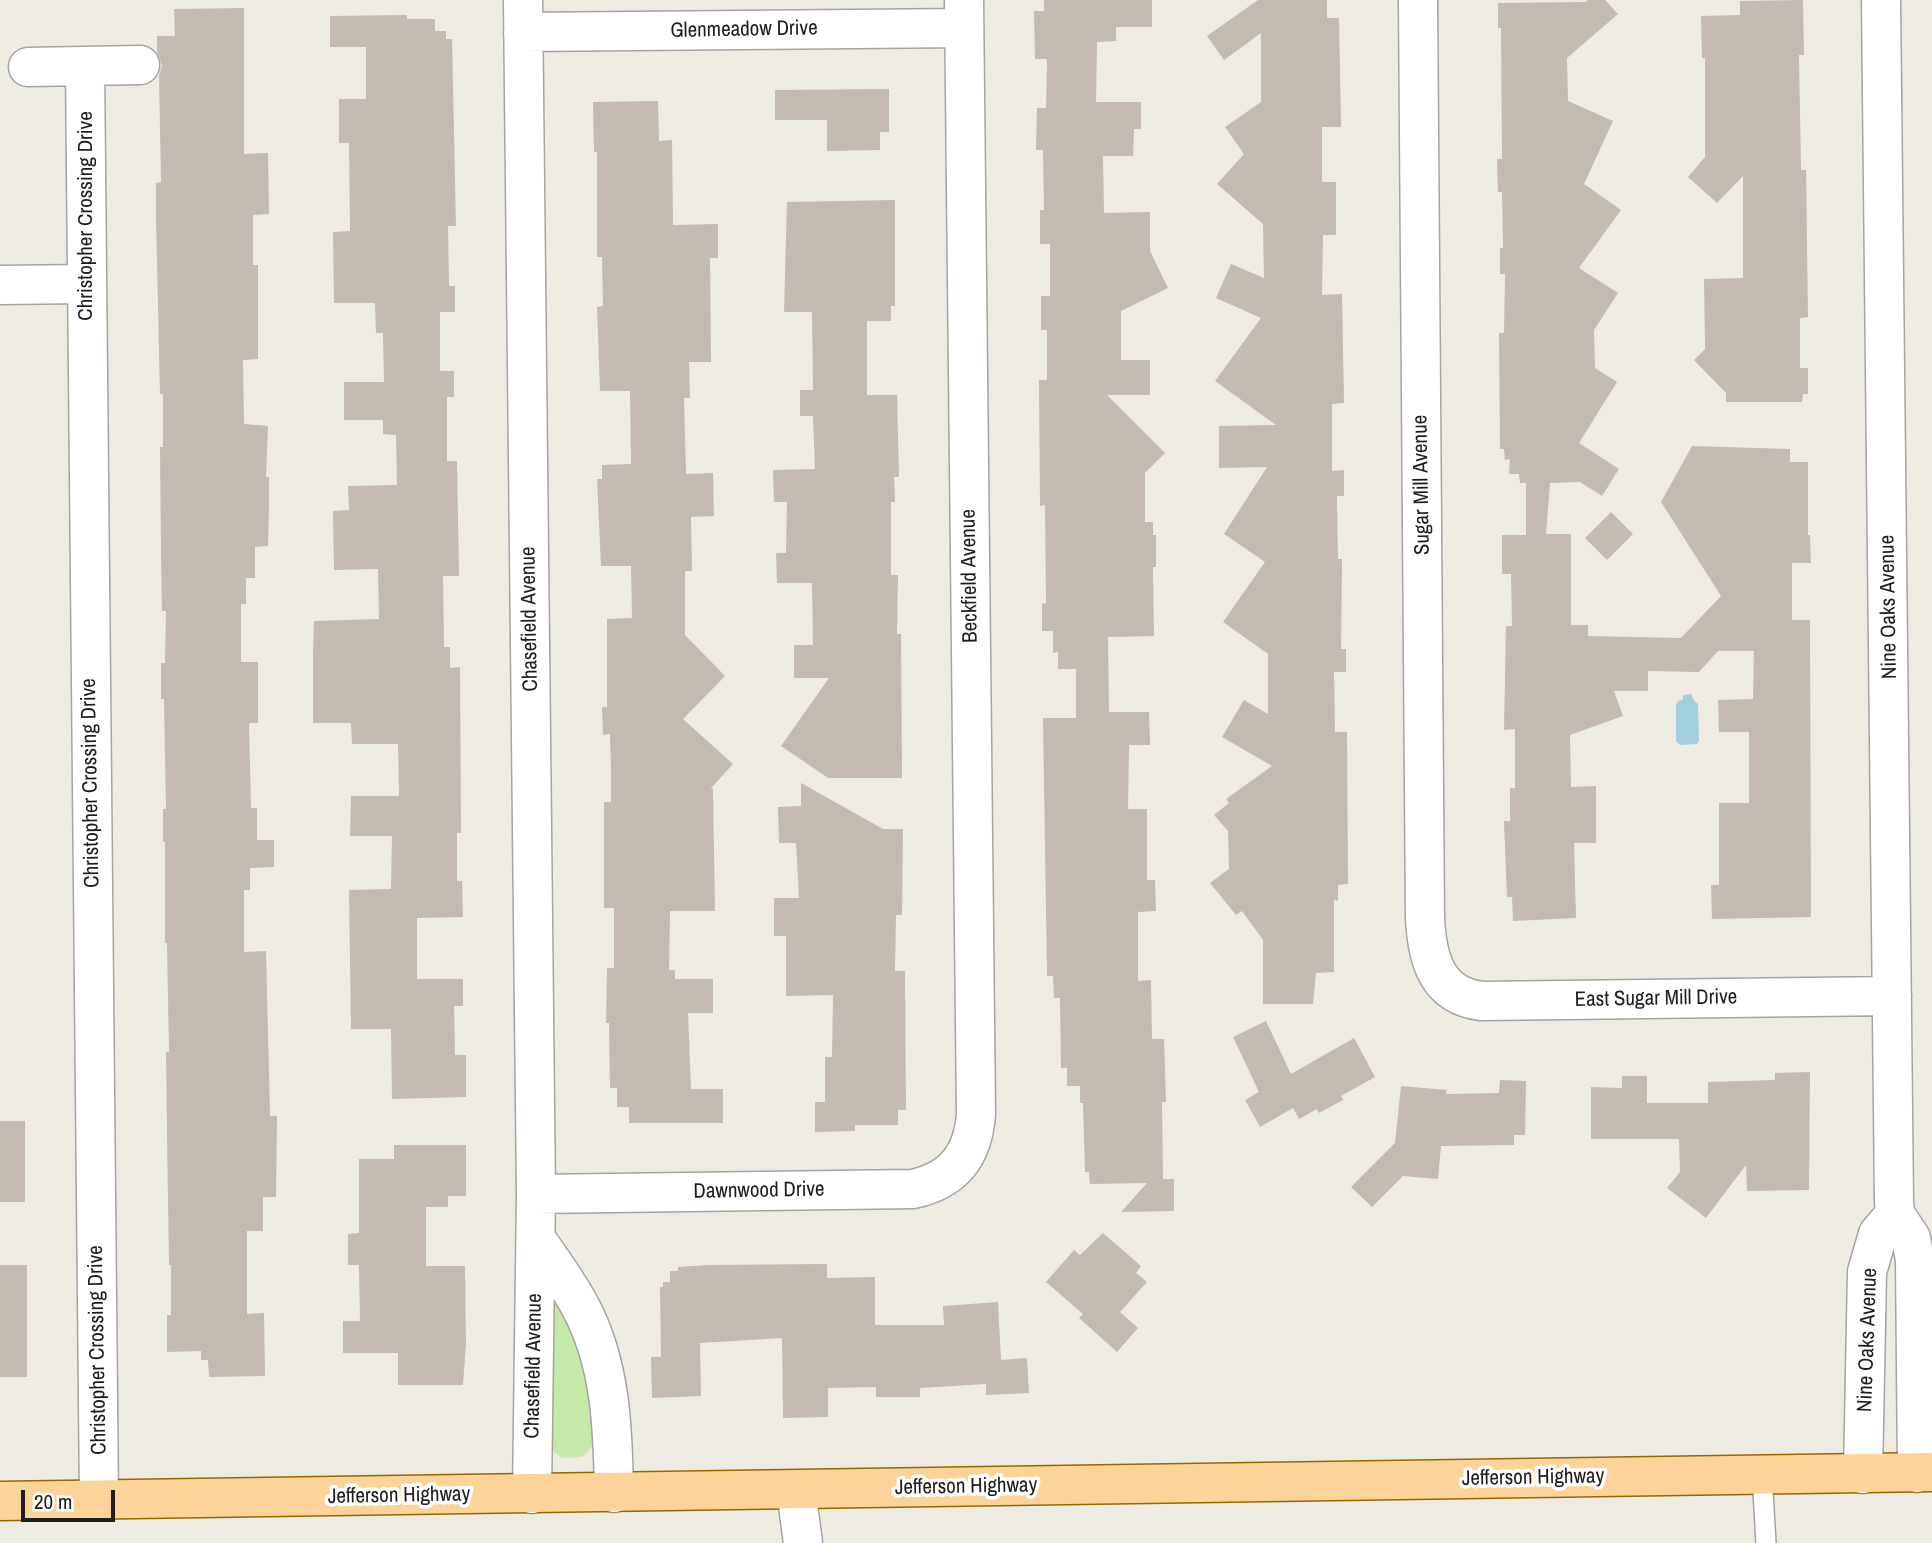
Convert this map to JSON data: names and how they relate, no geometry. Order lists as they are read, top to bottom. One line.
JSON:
{"streets":{"main road":["Jefferson Highway"],"street":["Glenmeadow Drive","Christopher Crossing Drive","Sugar Mill Avenue","Beckfield Avenue","Nine Oaks Avenue","Chasefield Avenue","East Sugar Mill Drive","Dawnwood Drive"]},"crossings":[["Glenmeadow Drive","Beckfield Avenue"],["Glenmeadow Drive","Chasefield Avenue"],["Christopher Crossing Drive","Jefferson Highway"],["Sugar Mill Avenue","East Sugar Mill Drive"],["Beckfield Avenue","Dawnwood Drive"],["Nine Oaks Avenue","East Sugar Mill Drive"],["Nine Oaks Avenue","Jefferson Highway"],["Chasefield Avenue","Dawnwood Drive"],["Chasefield Avenue","Jefferson Highway"]],"scale_bar":"20 m"}
